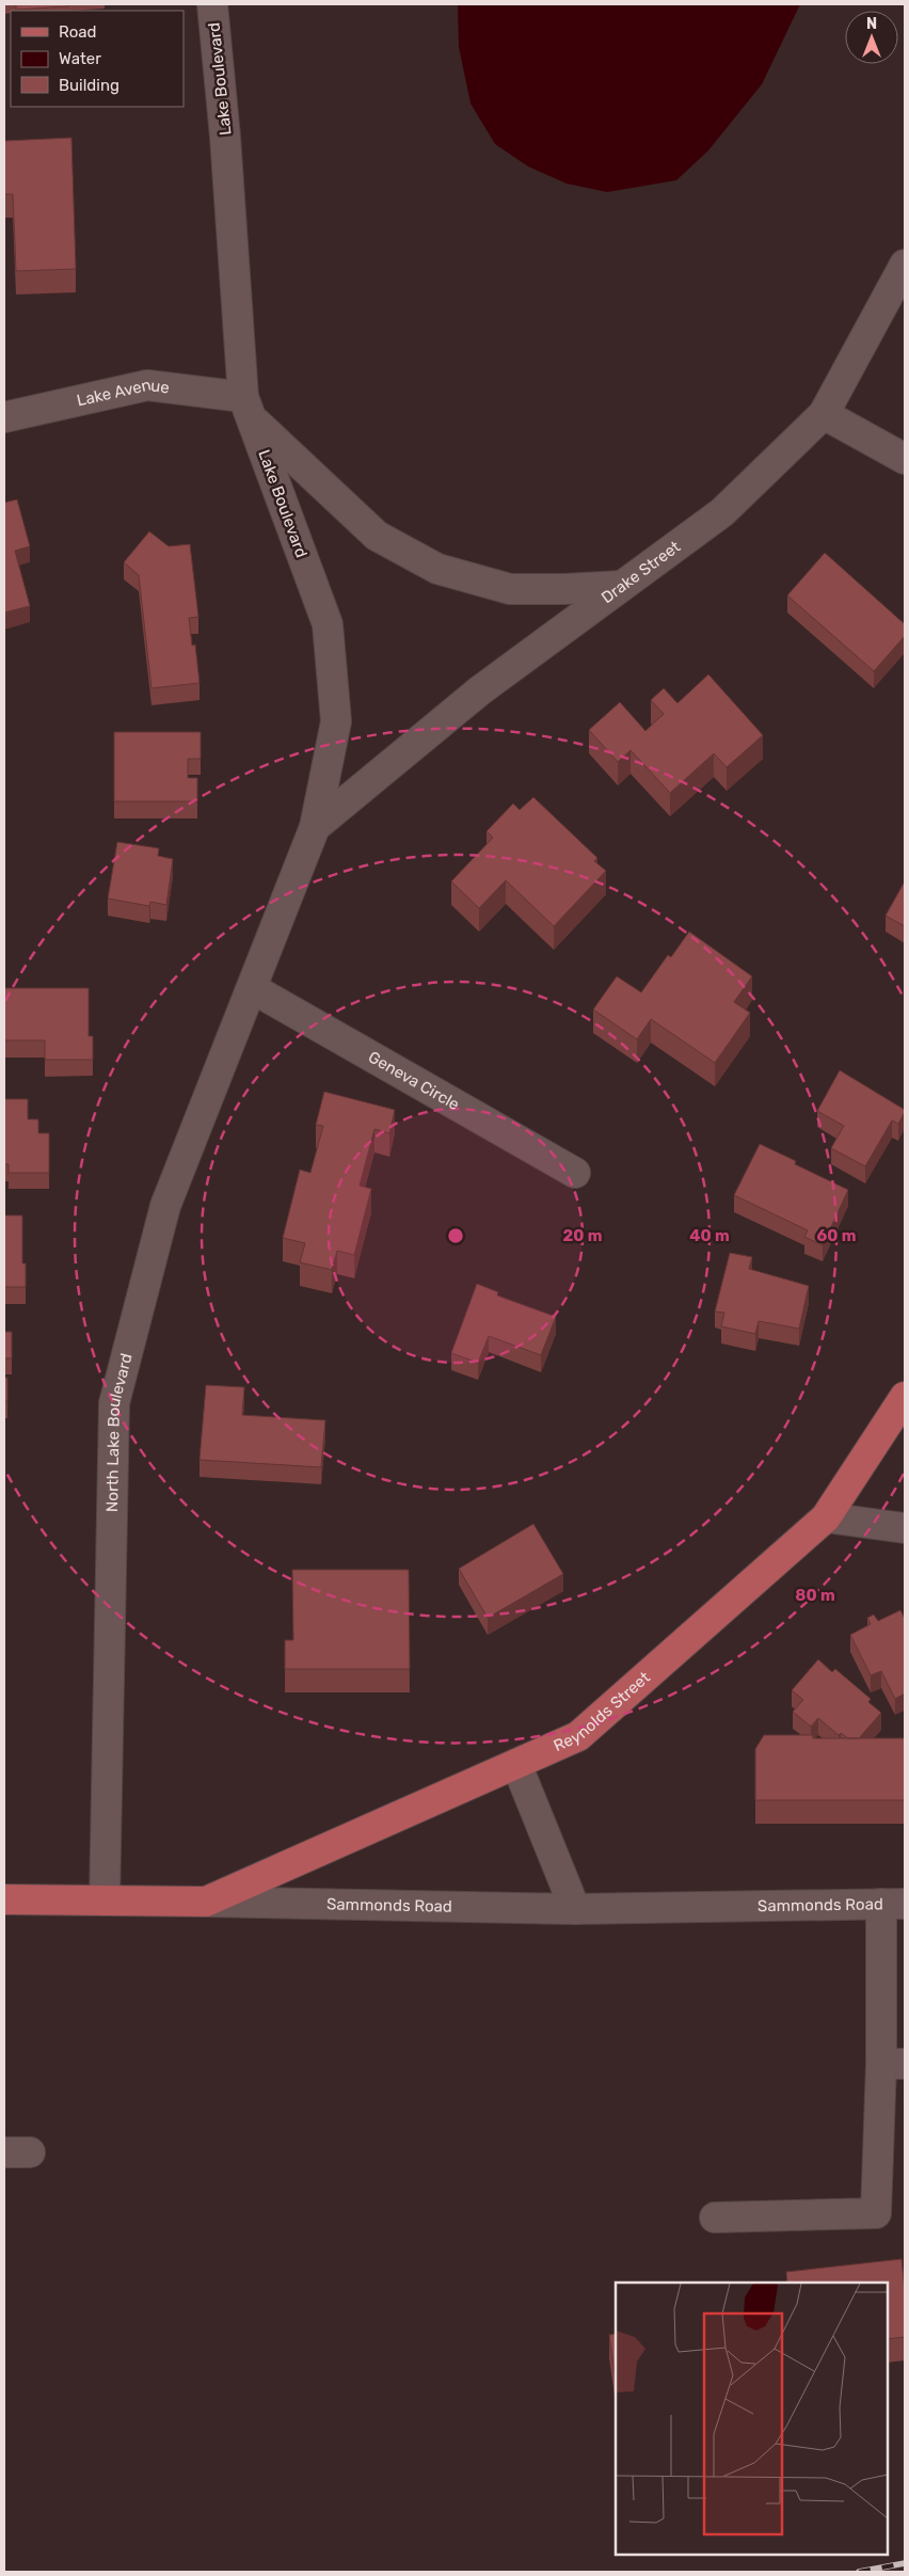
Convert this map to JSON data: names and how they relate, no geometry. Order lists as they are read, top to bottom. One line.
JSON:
{"streets":{"main road":["Reynolds Street"],"street":["Lake Boulevard","Lake Avenue","Drake Street","Geneva Circle","North Lake Boulevard","Sammonds Road"]},"crossings":[["Lake Boulevard","Lake Avenue"],["Lake Boulevard","Drake Street"],["Lake Boulevard","Geneva Circle"],["Lake Boulevard","North Lake Boulevard"],["Geneva Circle","North Lake Boulevard"],["Reynolds Street","Sammonds Road"]],"legend":["Road","Water","Building"],"north":"top","rings":["20 m","40 m","60 m","80 m"]}
